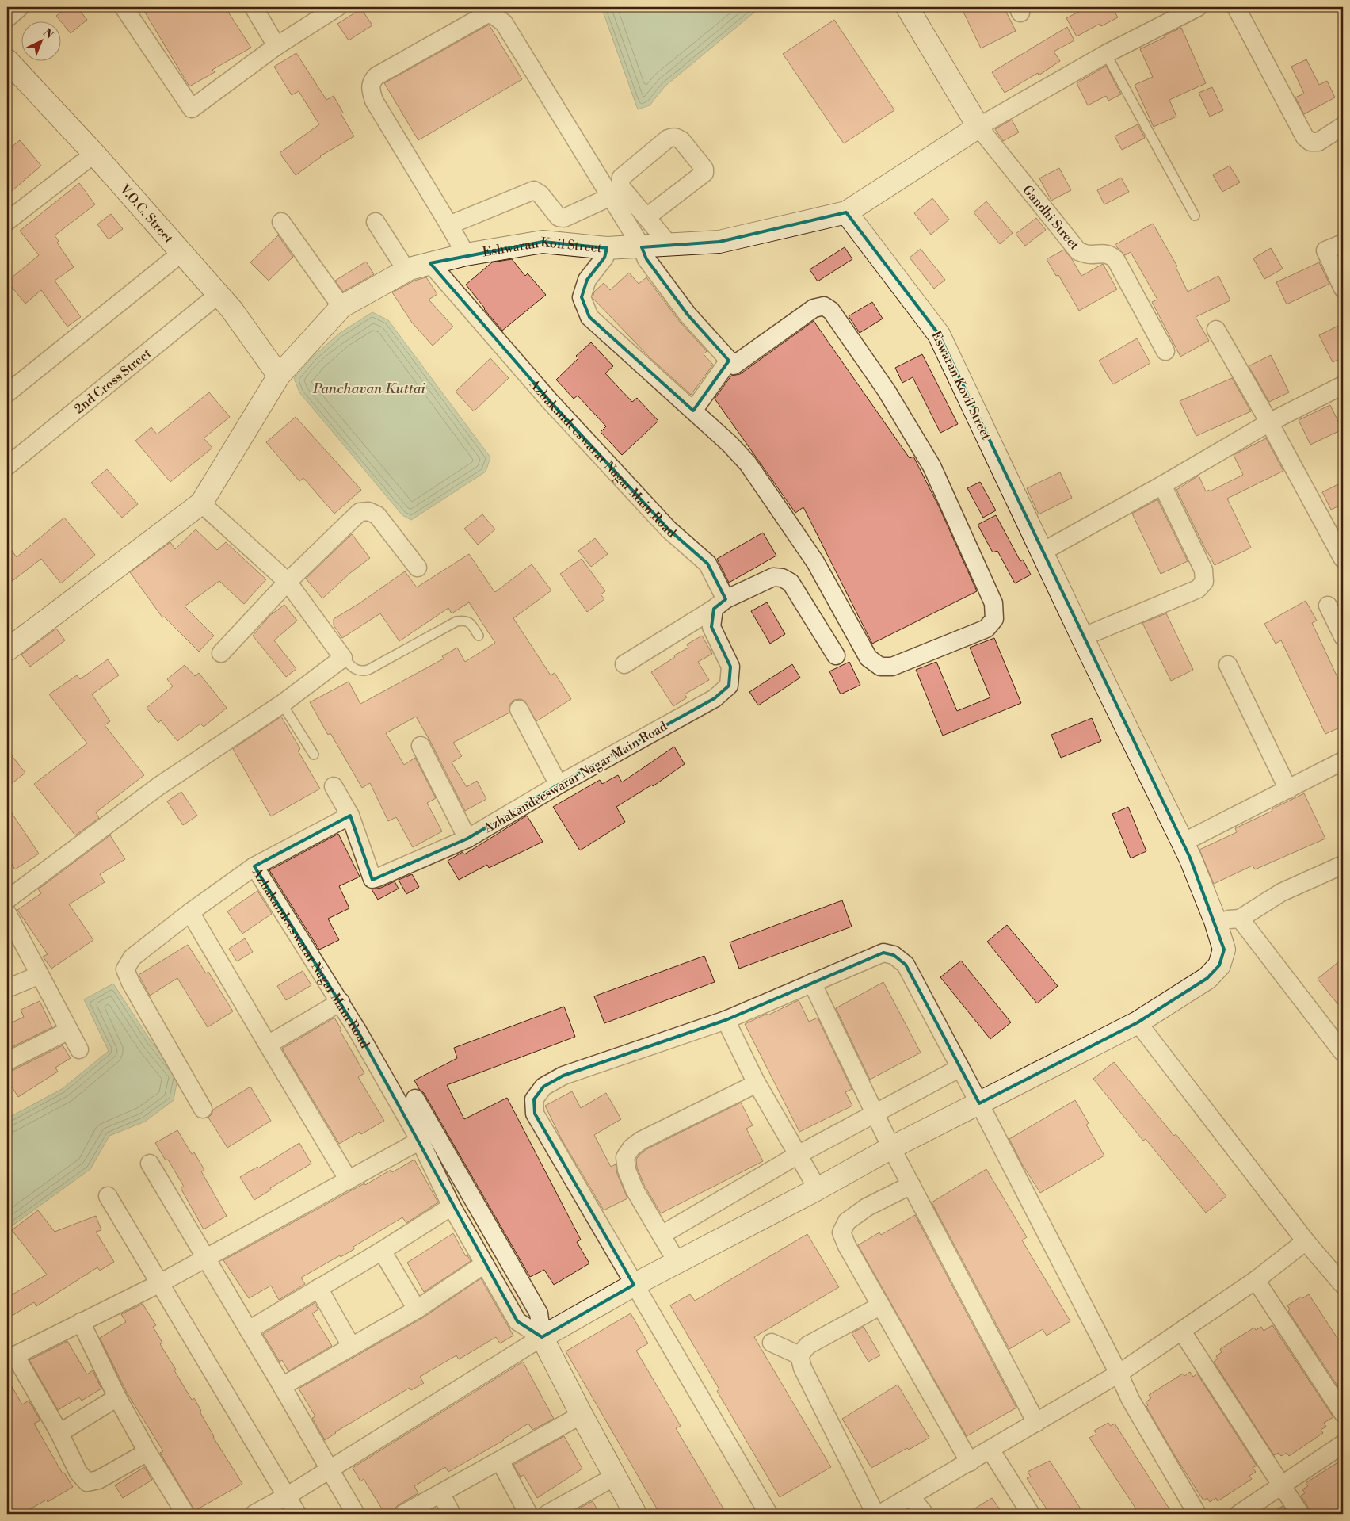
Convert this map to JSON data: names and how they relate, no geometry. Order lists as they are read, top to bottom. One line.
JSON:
{"streets":{"street":["V.O.C. Street","Gandhi Street","Eshwaran Koil Street","2nd Cross Street","Eswaran Kovil Street","Azhakandeeswarar Nagar Main Road"]},"crossings":[["V.O.C. Street","Eshwaran Koil Street"],["V.O.C. Street","2nd Cross Street"],["Gandhi Street","Eshwaran Koil Street"],["Eshwaran Koil Street","Eswaran Kovil Street"],["Eshwaran Koil Street","Azhakandeeswarar Nagar Main Road"],["Eswaran Kovil Street","Azhakandeeswarar Nagar Main Road"]],"water":["Panchavan Kuttai"],"north":"top right"}
